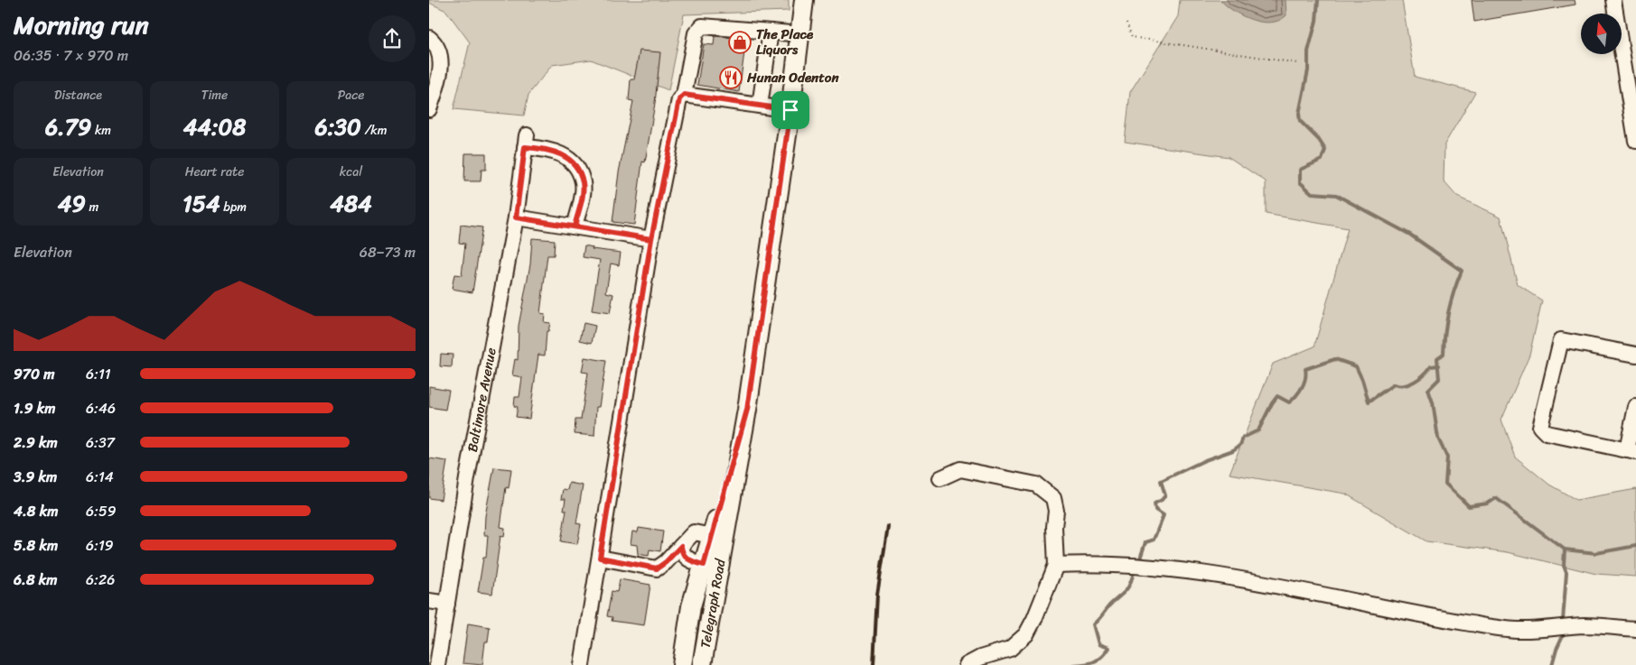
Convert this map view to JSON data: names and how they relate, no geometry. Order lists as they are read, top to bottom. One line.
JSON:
{"streets":{"main road":["Telegraph Road"],"street":["Baltimore Avenue"]},"places":{"shop":["The Place Liquors"],"restaurant":["Hunan Odenton"]},"north":"top","page":{"heading":["Morning run","06:35 · 7 × 970 m"],"stats":[["Distance","6.79 km"],["Time","44:08"],["Pace","6:30 /km"],["Elevation","49 m"],["Heart rate","154 bpm"],["kcal","484"]],"chart":["Elevation","68–73 m"],"list":[{"name":"970 m","note":"6:11"},{"name":"1.9 km","note":"6:46"},{"name":"2.9 km","note":"6:37"},{"name":"3.9 km","note":"6:14"},{"name":"4.8 km","note":"6:59"},{"name":"5.8 km","note":"6:19"},{"name":"6.8 km","note":"6:26"}]}}
